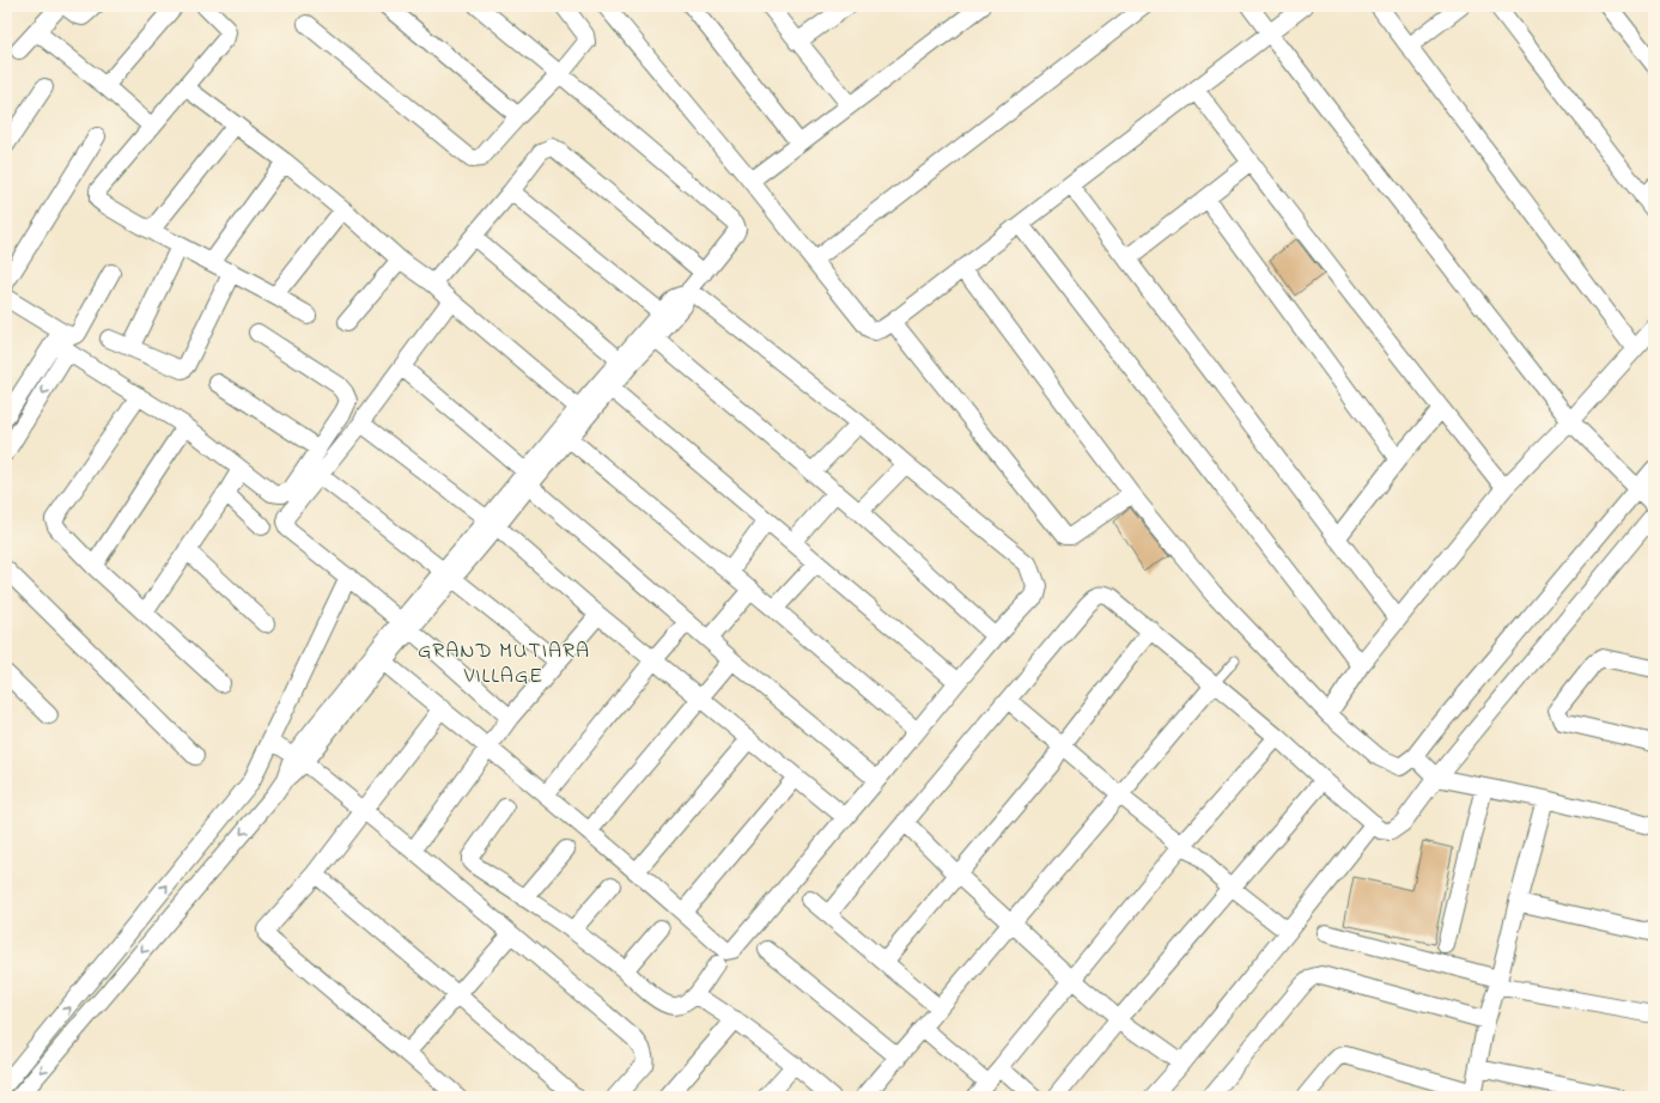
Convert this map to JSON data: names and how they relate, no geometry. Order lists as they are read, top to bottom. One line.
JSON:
{"districts":["GRAND MUTIARA VILLAGE"]}
